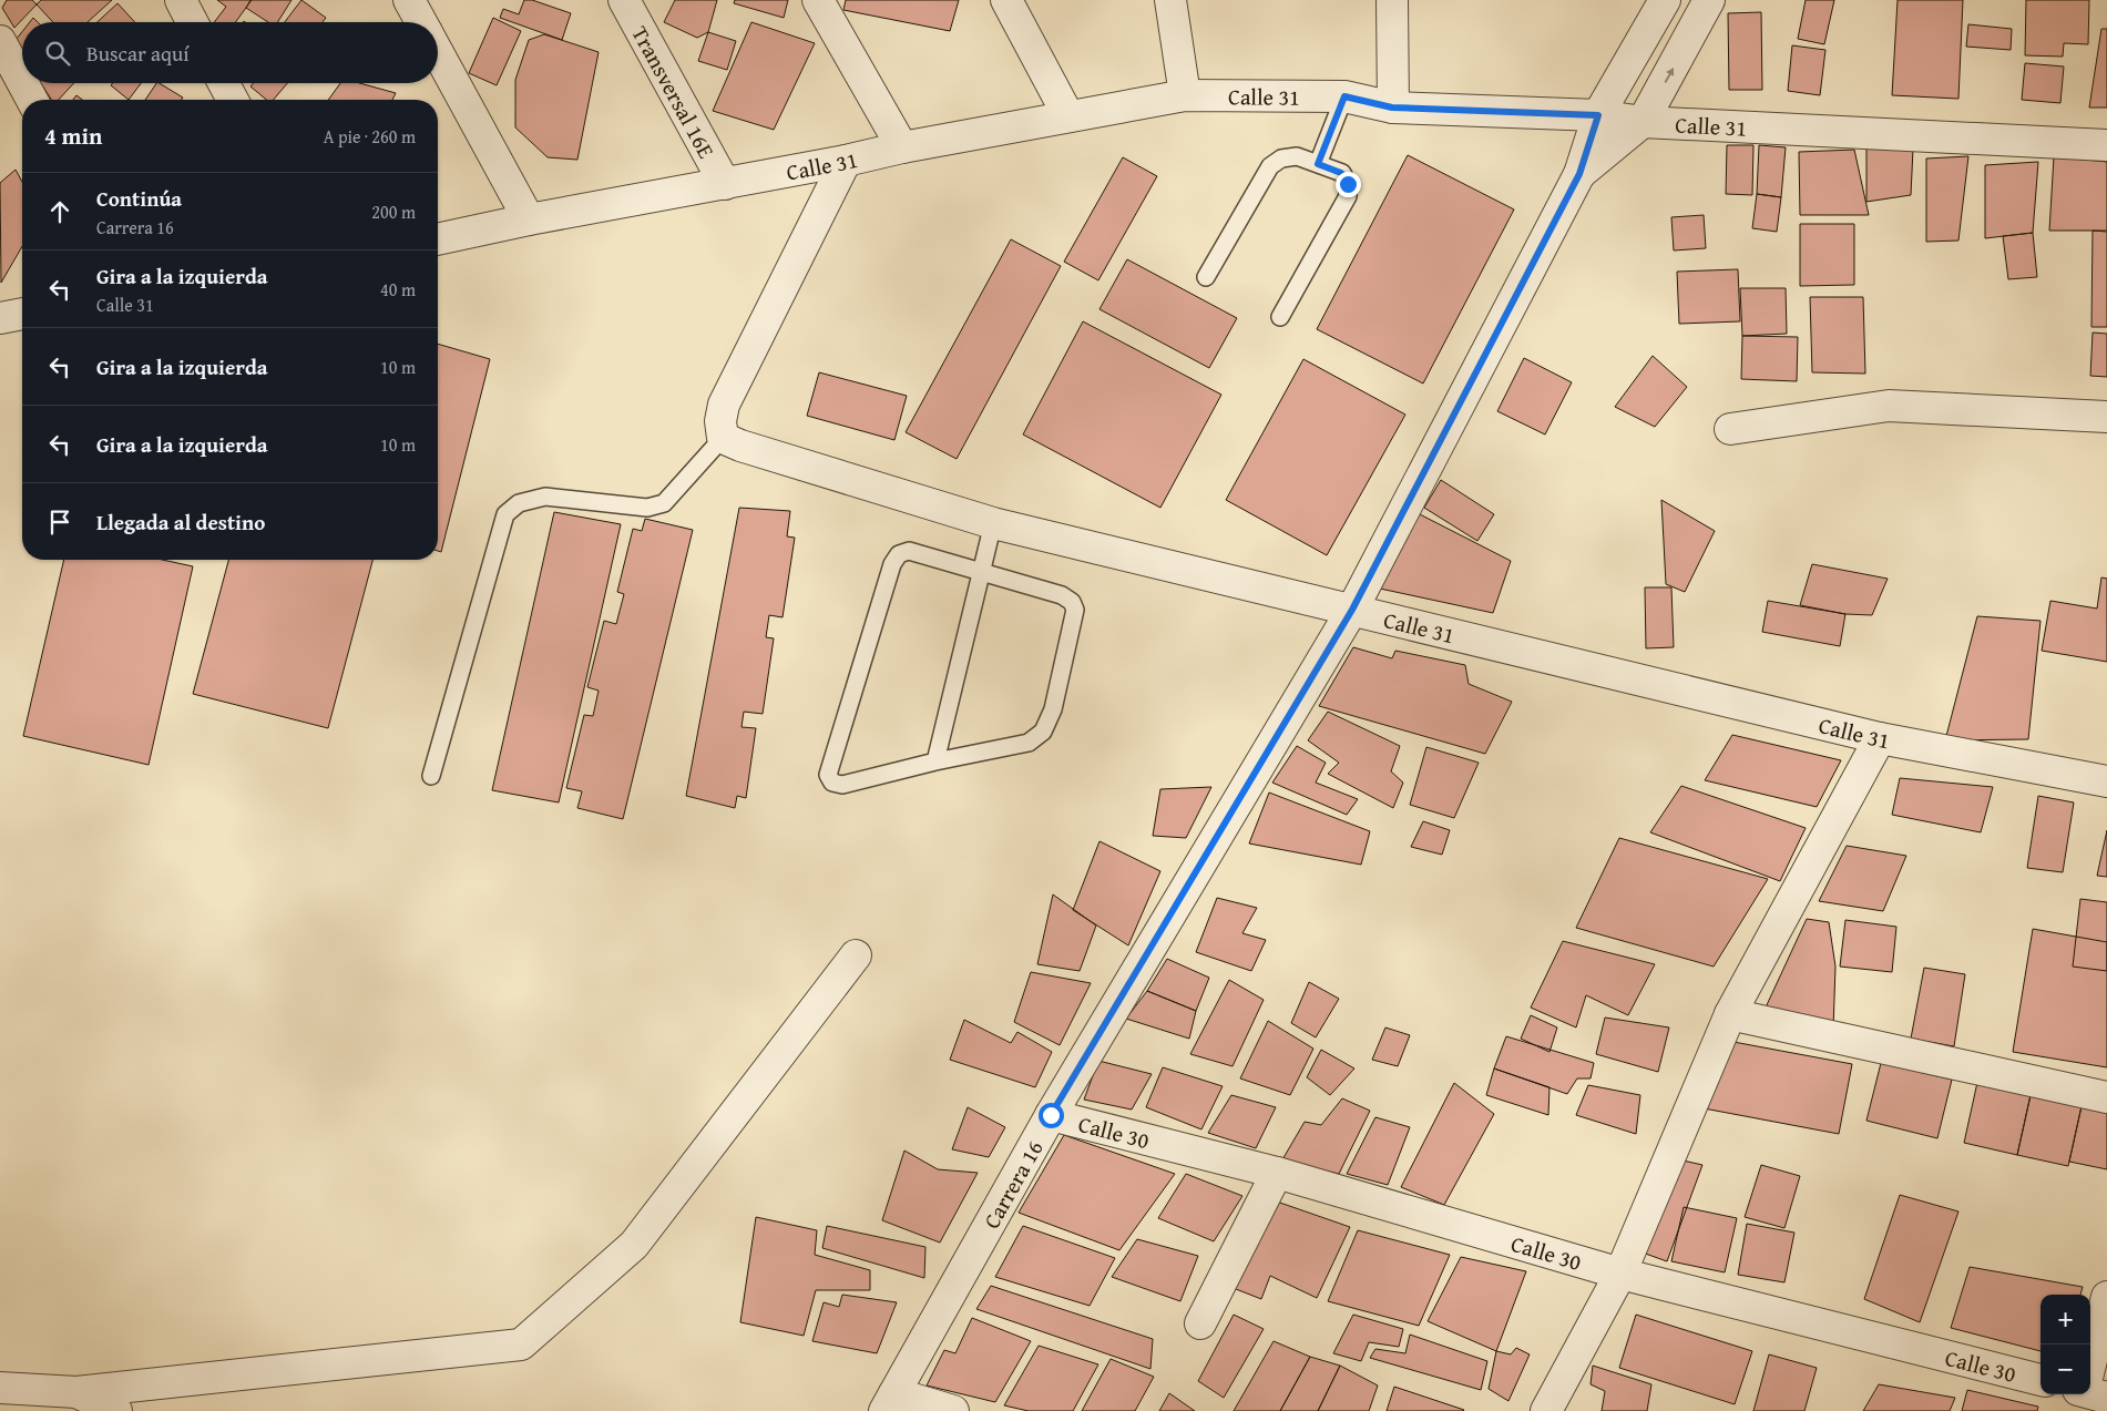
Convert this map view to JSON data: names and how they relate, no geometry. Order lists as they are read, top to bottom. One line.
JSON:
{"streets":{"street":["Transversal 16E","Calle 31","Calle 30","Carrera 16"]},"crossings":[["Transversal 16E","Calle 31"],["Calle 31","Carrera 16"],["Calle 30","Carrera 16"]],"page":{"search":"Buscar aquí","heading":["4 min","A pie · 260 m"],"list":[["Continúa","Carrera 16","200 m"],["Gira a la izquierda","Calle 31","40 m"],["Gira a la izquierda","10 m"],["Gira a la izquierda","10 m"],"Llegada al destino"],"map_buttons":["+","−"]}}
